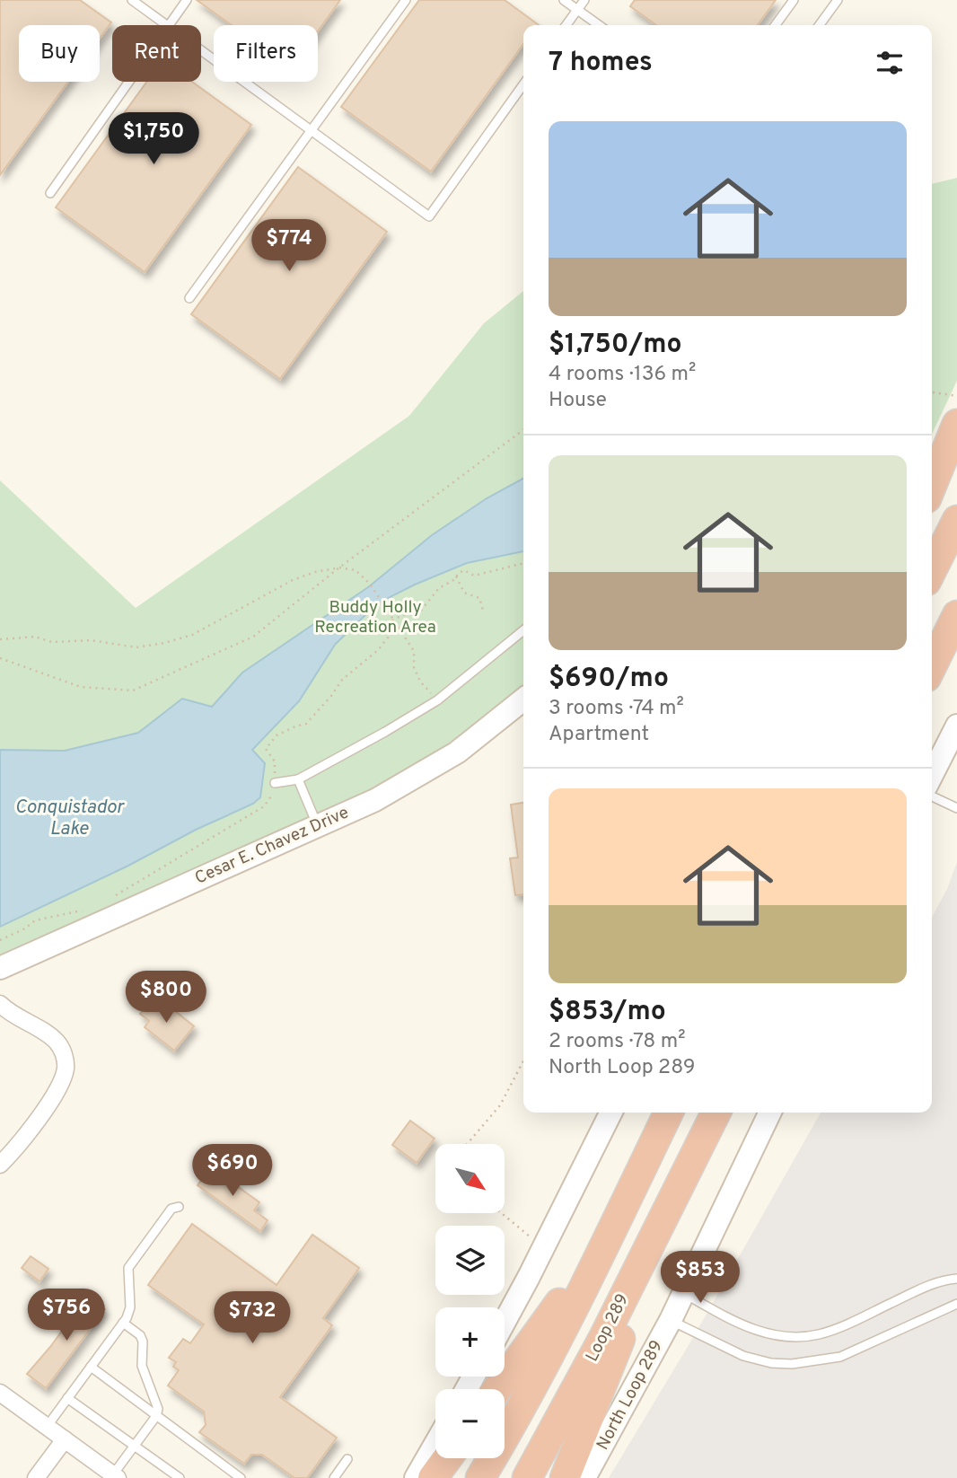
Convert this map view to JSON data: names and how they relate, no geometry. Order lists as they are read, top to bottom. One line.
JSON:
{"streets":{"highway":["Loop 289"],"main road":["Cesar E. Chavez Drive","North Loop 289"]},"water":["Conquistador Lake"],"parks":["Buddy Holly Recreation Area"],"north":"bottom right","page":{"chip":["Buy","Rent","Filters"],"heading":"7 homes","list":[{"name":"$1,750/mo","note":"4 rooms · 136 m² · House"},{"name":"$690/mo","note":"3 rooms · 74 m² · Apartment"},{"name":"$853/mo","note":"2 rooms · 78 m² · North Loop 289"}],"price":["$1,750","$774","$800","$690","$853","$756","$732"],"map_buttons":["+","−"]}}
